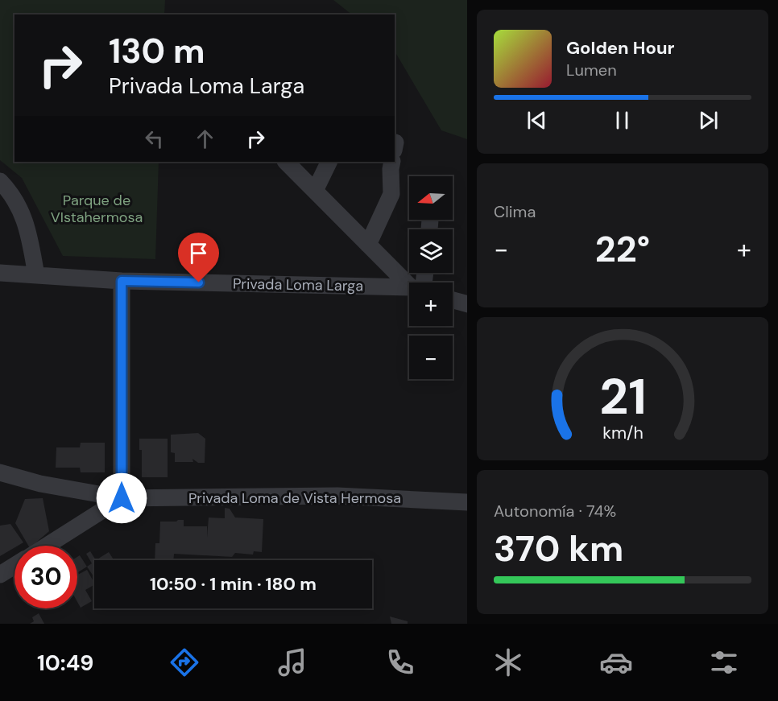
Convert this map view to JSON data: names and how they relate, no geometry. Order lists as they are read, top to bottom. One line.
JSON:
{"streets":{"street":["Privada Loma Larga","Privada Loma de Vista Hermosa"]},"parks":["Parque de VIstahermosa"],"north":"left","page":{"turn":["130 m","Privada Loma Larga"],"song":["Golden Hour","Lumen"],"tile":["Clima",["Autonomía · 74%","370 km"]],"map_buttons":["+","−"],"heat":["−","22°","+"],"limit":"30","trip":"10:50 · 1 min · 180 m","tabs":"10:49","gauge":["21","km/h"]}}
